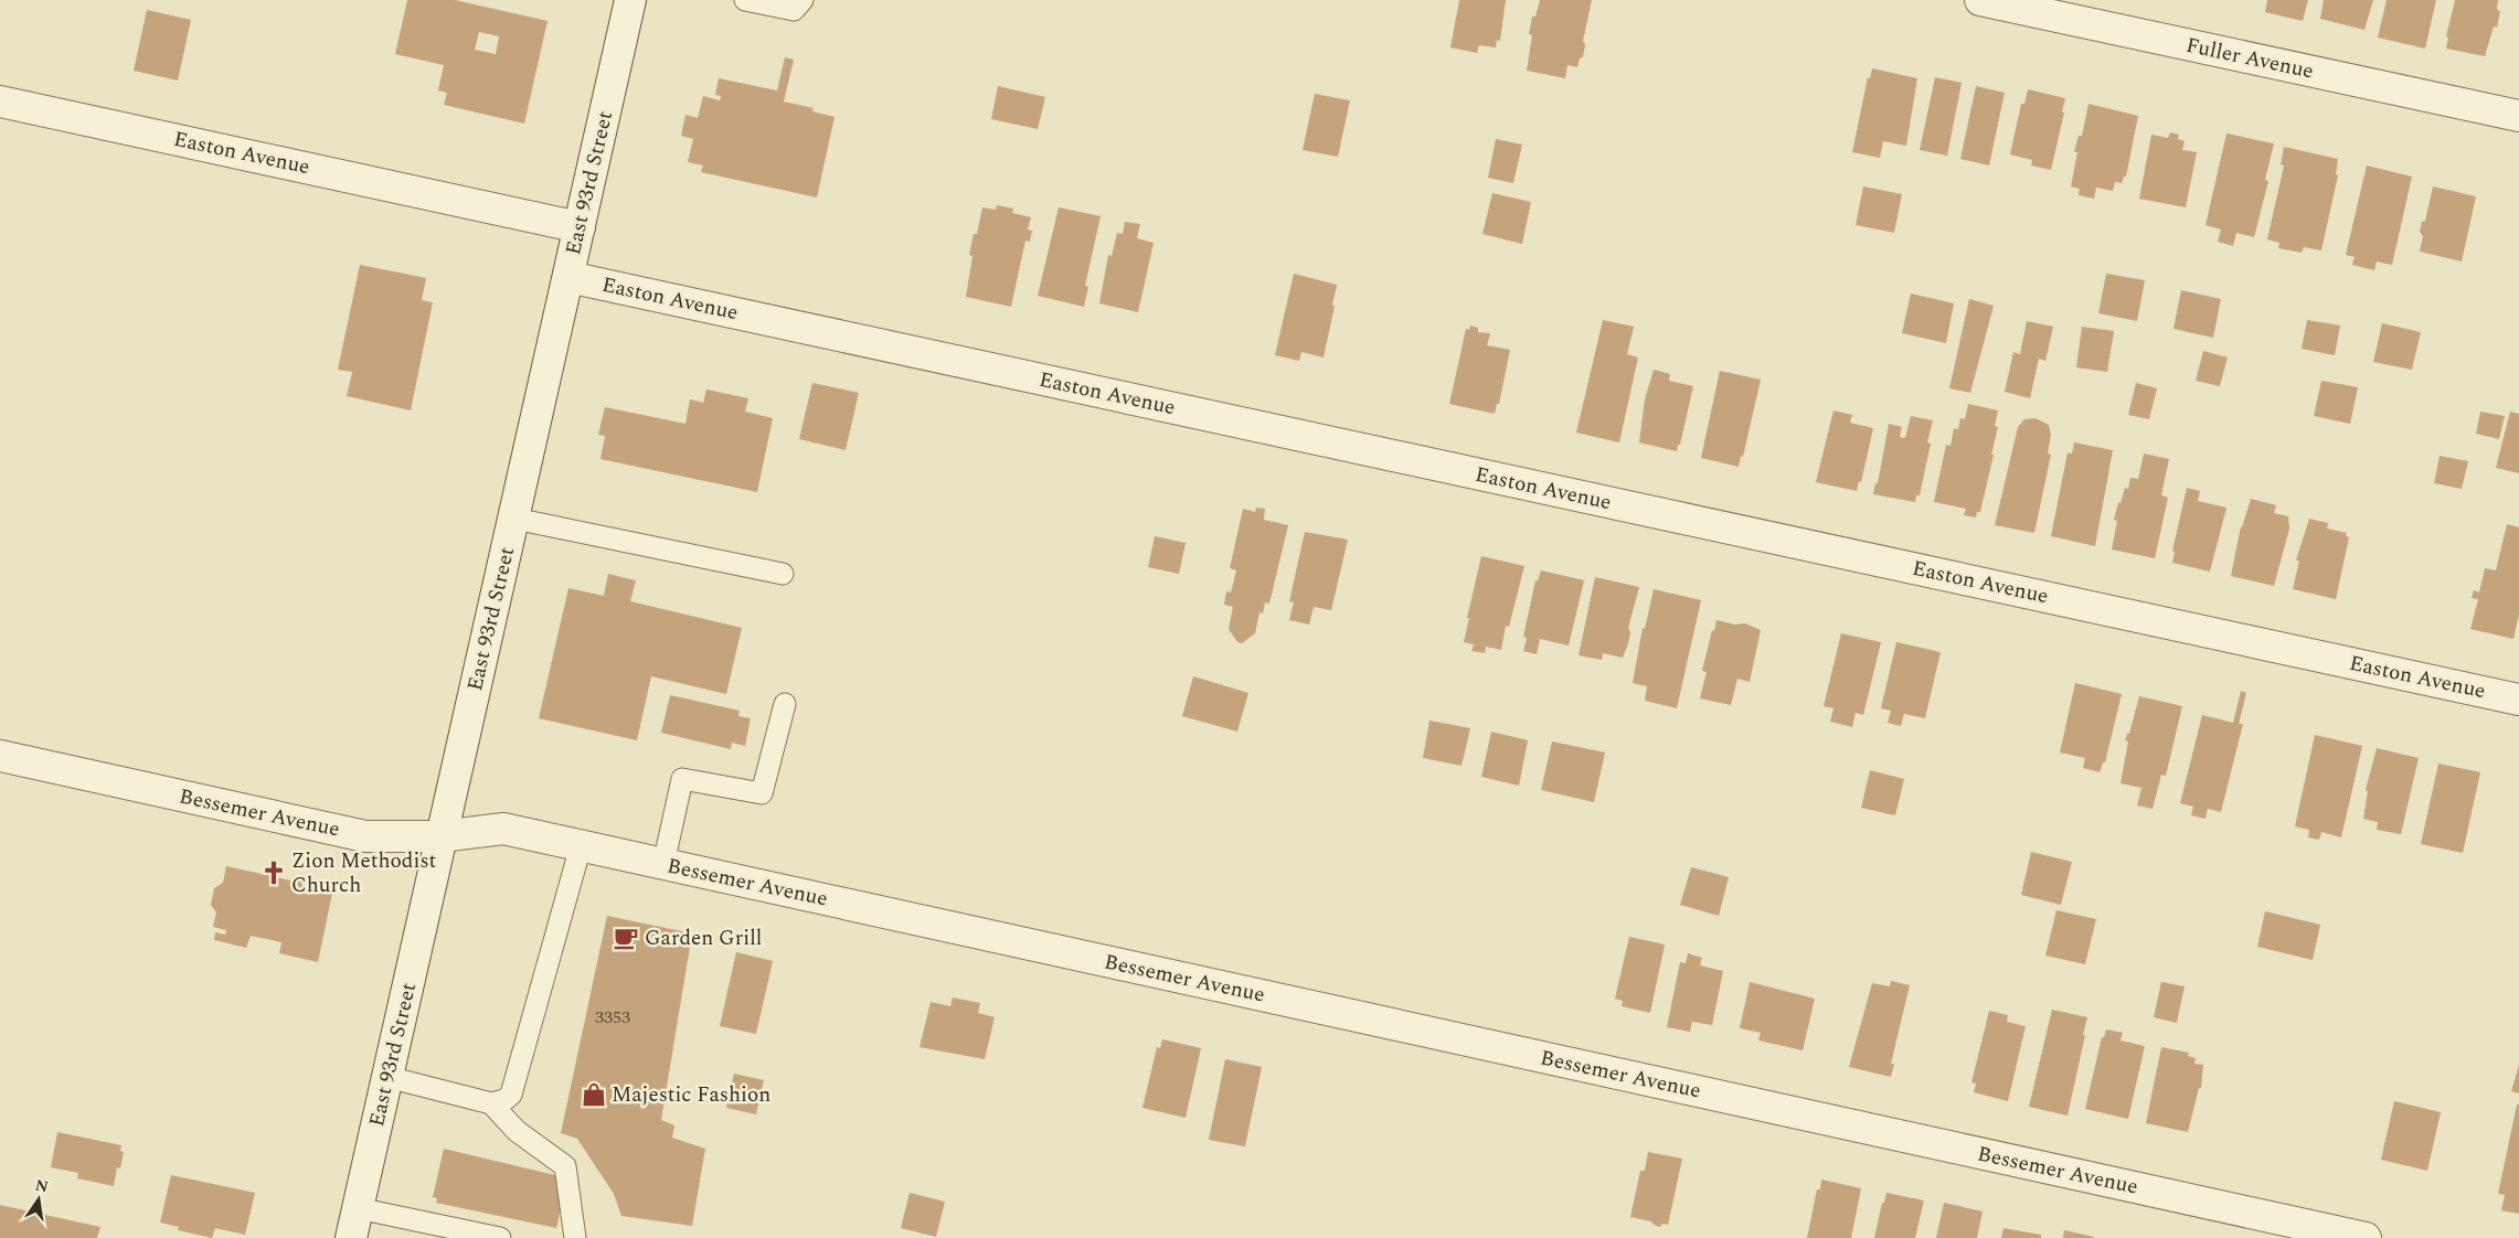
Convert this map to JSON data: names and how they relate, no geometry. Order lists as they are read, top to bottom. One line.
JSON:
{"streets":{"street":["Fuller Avenue","Easton Avenue","East 93rd Street","Bessemer Avenue"]},"crossings":[["Easton Avenue","East 93rd Street"],["East 93rd Street","Bessemer Avenue"]],"places":{"church":["Zion Methodist Church"],"cafe":["Garden Grill"],"shop":["Majestic Fashion"]},"house_numbers":["3353"],"north":"top"}
